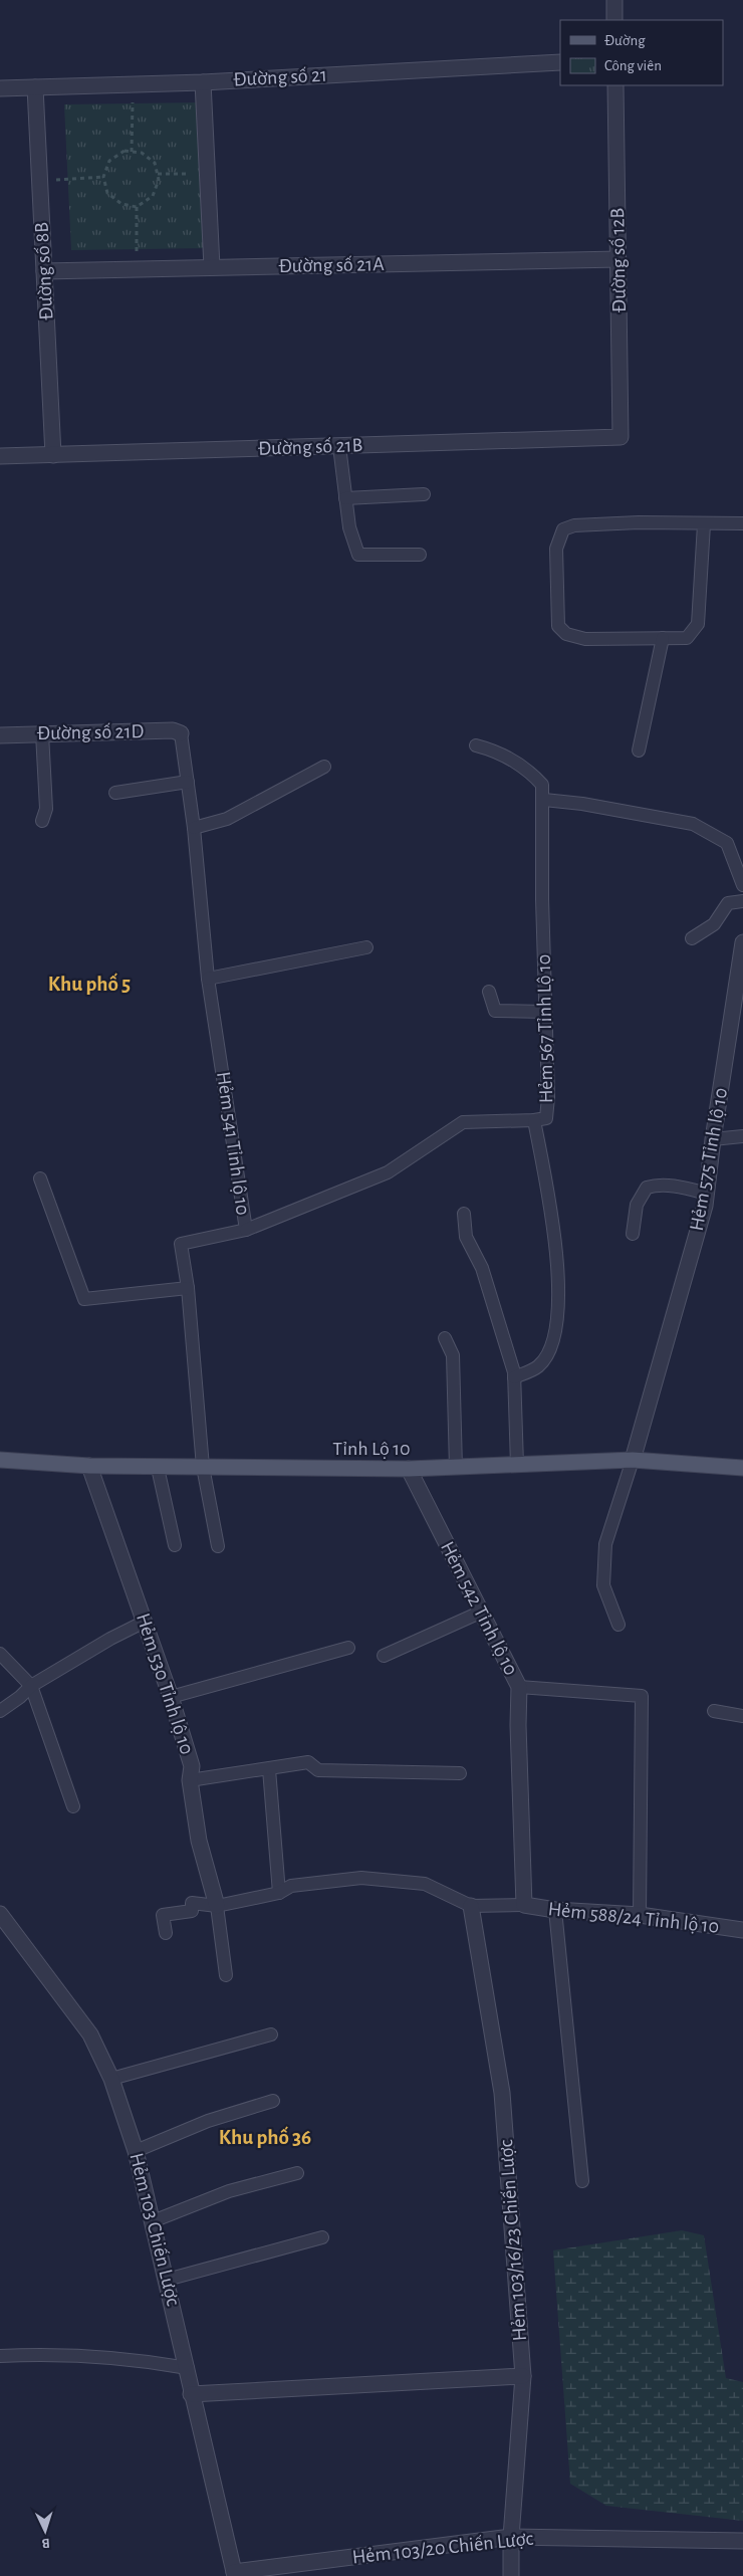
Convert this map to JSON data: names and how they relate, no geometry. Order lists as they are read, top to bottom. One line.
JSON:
{"streets":{"main road":["Tỉnh Lộ 10"],"street":["Đường số 21","Đường số 12B","Đường số 21A","Đường số 8B","Đường số 21B","Đường số 21D","Hẻm 575 Tỉnh lộ 10","Hẻm 542 Tỉnh lộ 10","Hẻm 530 Tỉnh lộ 10","Hẻm 588/24 Tỉnh lộ 10","Hẻm 103 Chiến Lược","Hẻm 103/16/23 Chiến Lược","Hẻm 103/20 Chiến Lược"],"lane":["Hẻm 567 Tỉnh Lộ 10","Hẻm 541 Tỉnh lộ 10"]},"crossings":[["Đường số 21","Đường số 8B"],["Đường số 12B","Đường số 21A"],["Đường số 12B","Đường số 21B"],["Đường số 21A","Đường số 8B"],["Đường số 8B","Đường số 21B"],["Đường số 21D","Hẻm 541 Tỉnh lộ 10"],["Hẻm 541 Tỉnh lộ 10","Tỉnh Lộ 10"],["Hẻm 575 Tỉnh lộ 10","Tỉnh Lộ 10"],["Tỉnh Lộ 10","Hẻm 542 Tỉnh lộ 10"],["Tỉnh Lộ 10","Hẻm 530 Tỉnh lộ 10"],["Hẻm 542 Tỉnh lộ 10","Hẻm 588/24 Tỉnh lộ 10"],["Hẻm 103 Chiến Lược","Hẻm 103/20 Chiến Lược"],["Hẻm 103/16/23 Chiến Lược","Hẻm 103/20 Chiến Lược"]],"districts":["Khu phố 5","Khu phố 36"],"legend":["Đường","Công viên"],"north":"bottom"}
